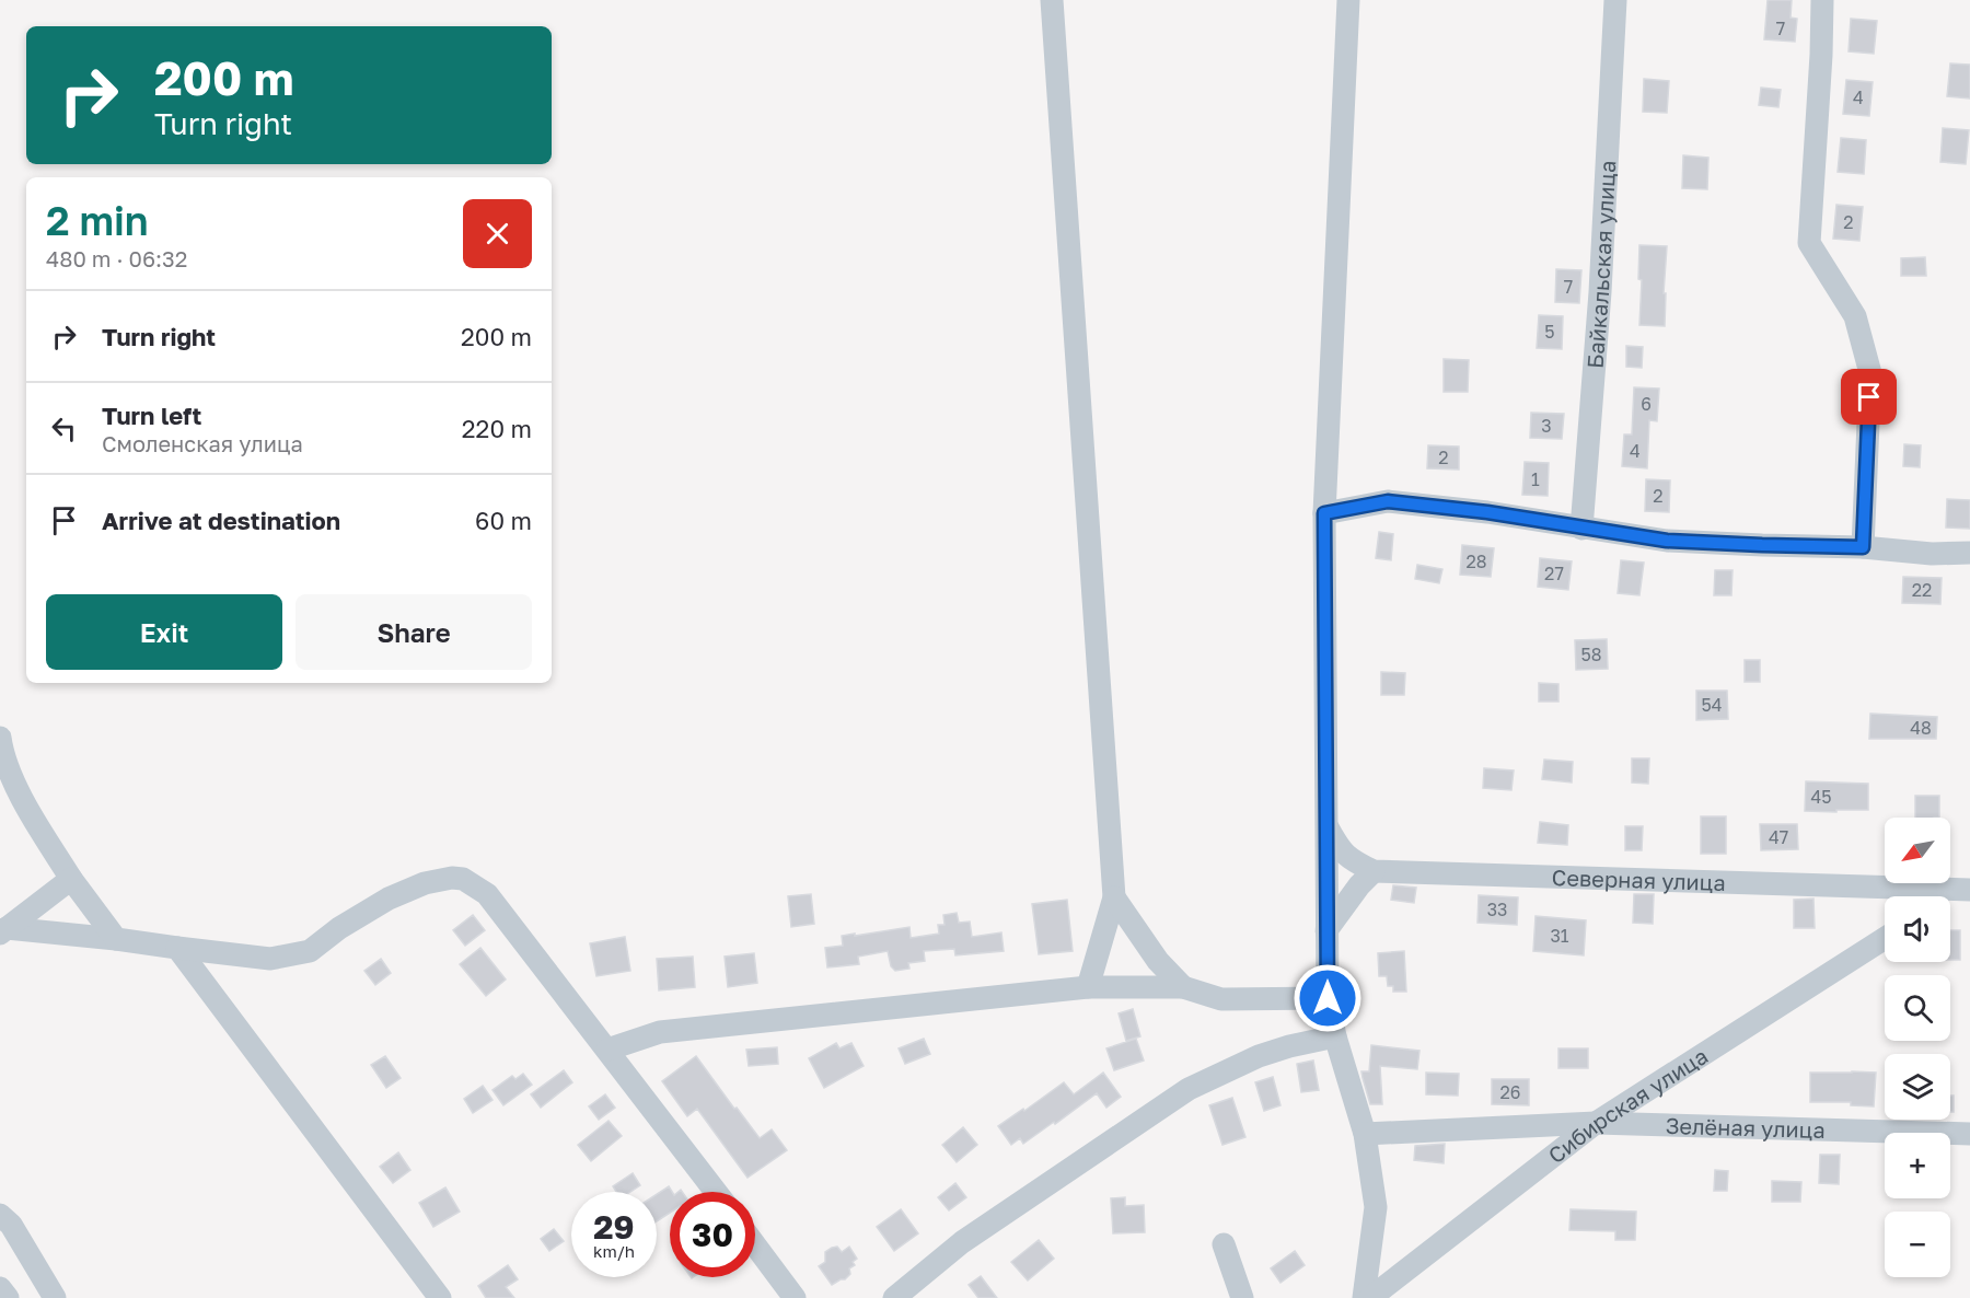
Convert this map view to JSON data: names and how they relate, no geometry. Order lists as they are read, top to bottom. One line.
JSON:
{"streets":{"street":["Байкальская улица","Северная улица","Сибирская улица","Зелёная улица"]},"crossings":[["Сибирская улица","Зелёная улица"]],"house_numbers":["7","4","2","7","5","6","3","4","2","1","2","28","27","22","58","54","48","45","47","33","31","26"],"north":"bottom left","page":{"turn":["200 m","Turn right"],"heading":["2 min","480 m · 06:32"],"list":[{"name":"Turn right","value":"200 m"},{"name":"Turn left","note":"Смоленская улица","value":"220 m"},{"name":"Arrive at destination","value":"60 m"}],"buttons":["Exit","Share"],"map_buttons":["+","−"],"speed":"29 km/h","limit":"30"}}
